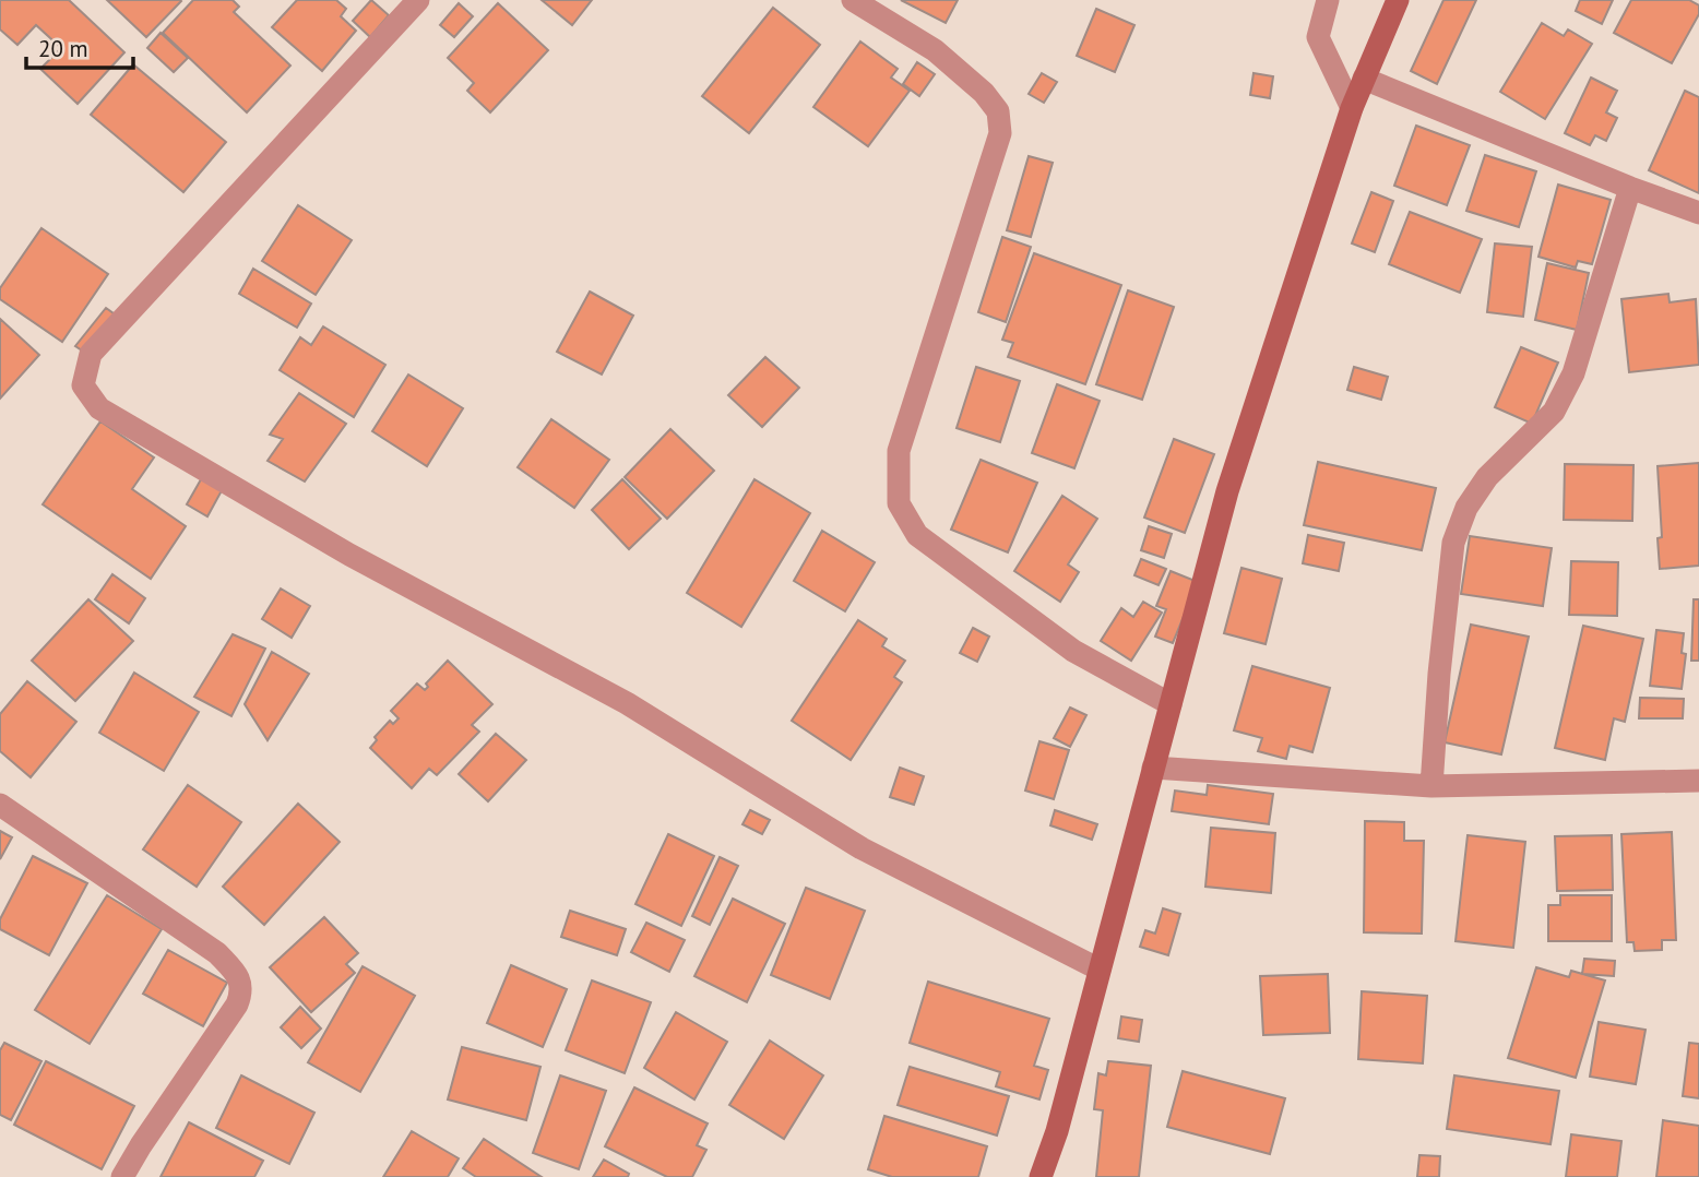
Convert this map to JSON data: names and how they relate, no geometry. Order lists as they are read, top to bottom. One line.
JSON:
{"scale_bar":"20 m"}
